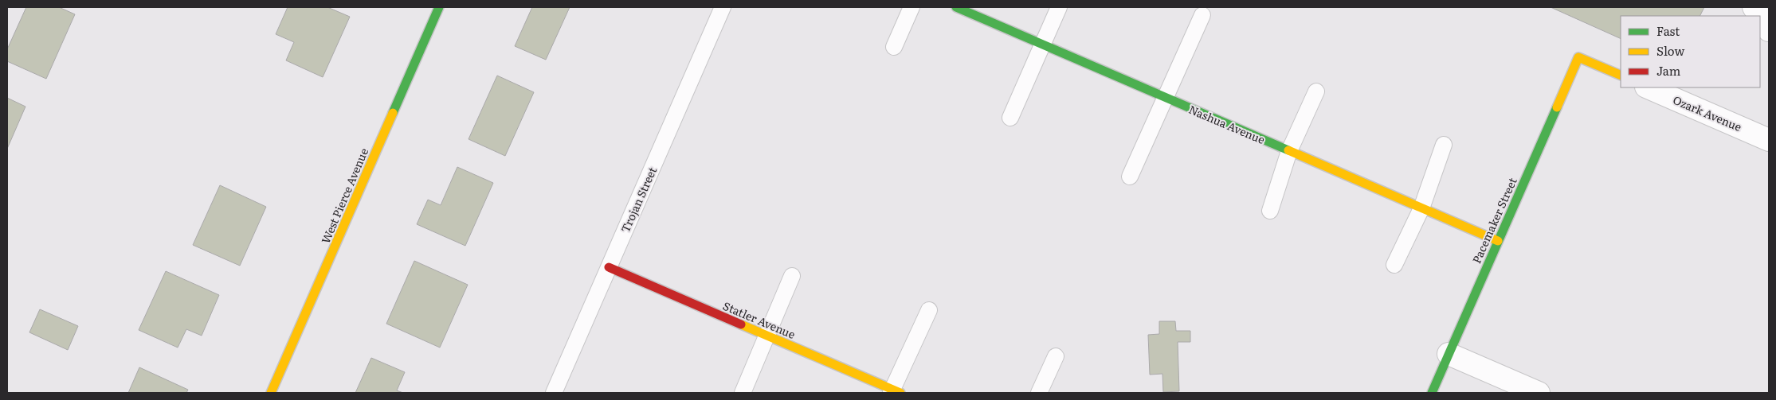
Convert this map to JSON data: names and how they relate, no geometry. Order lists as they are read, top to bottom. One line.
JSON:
{"streets":{"street":["Ozark Avenue","Nashua Avenue","West Pierce Avenue","Pacemaker Street","Statler Avenue"],"lane":["Trojan Street"]},"crossings":[["Nashua Avenue","Pacemaker Street"],["Trojan Street","Statler Avenue"]],"legend":["Fast","Slow","Jam"]}
